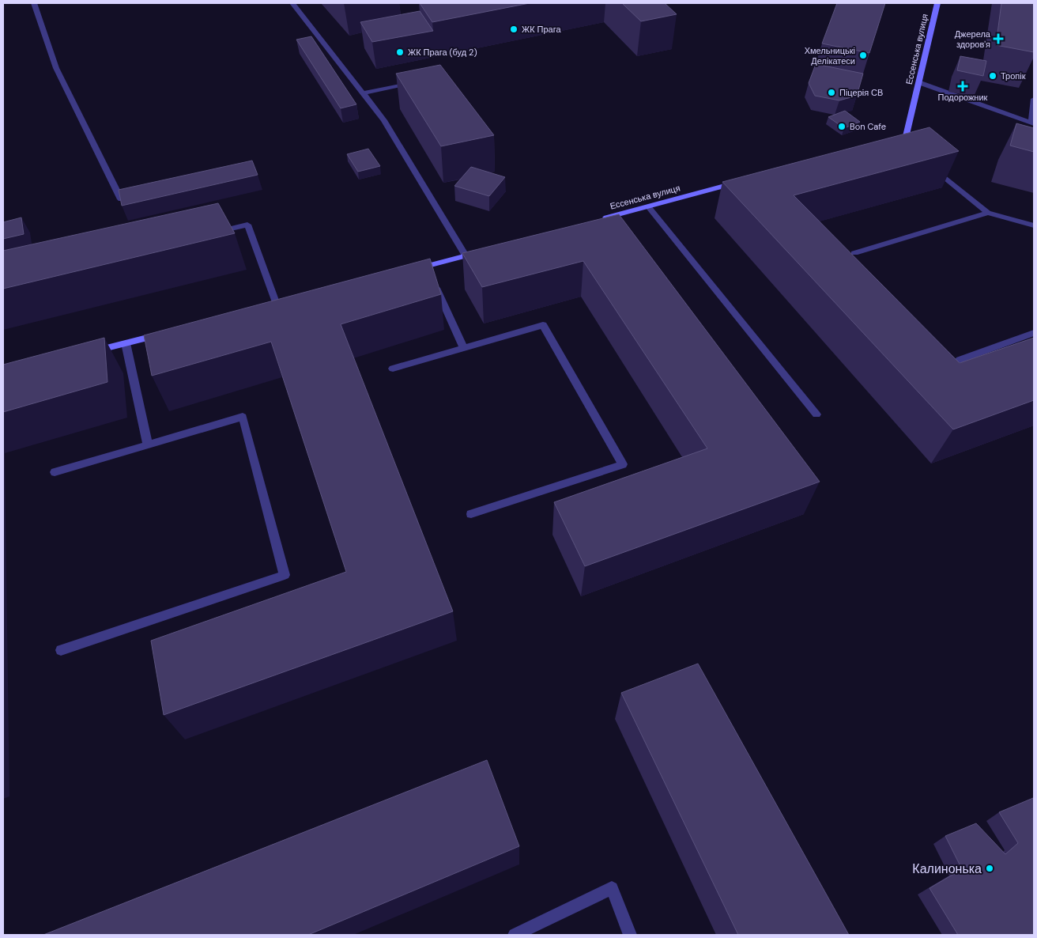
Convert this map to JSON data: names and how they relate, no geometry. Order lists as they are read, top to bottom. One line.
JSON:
{"streets":{"street":["Ессенська вулиця"]},"places":{"other":["ЖК Прага","ЖК Прага (буд 2)","Хмельницькі Делікатеси","Тропік","Піцерія СВ","Bon Cafe","Калинонька"],"health":["Джерела здоров'я","Подорожник"]}}
